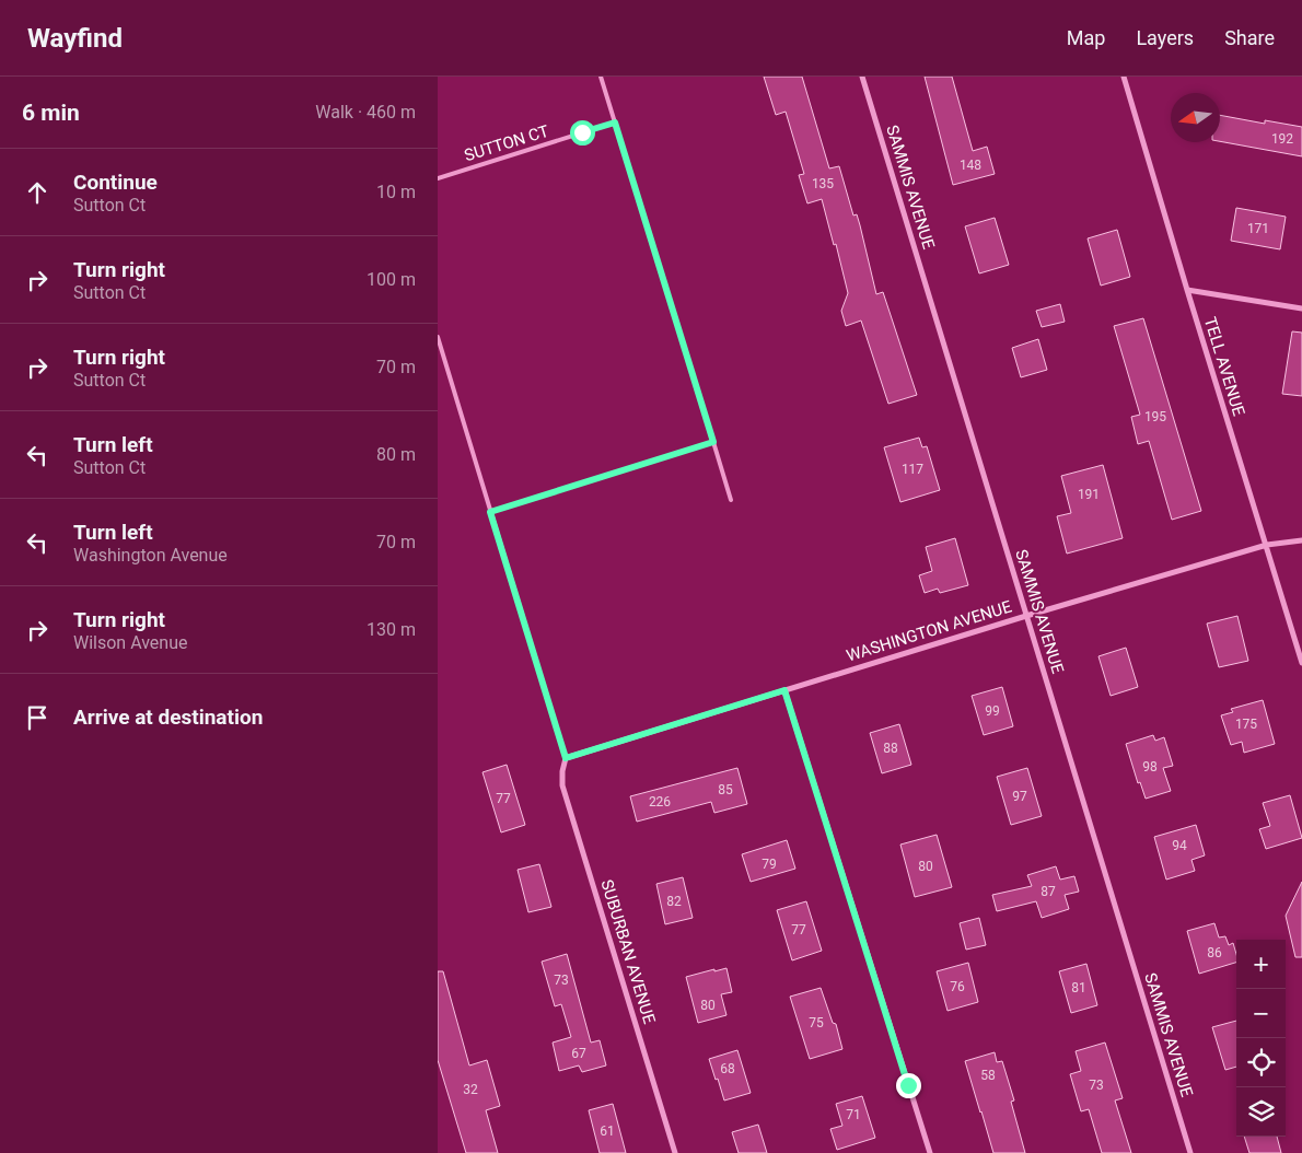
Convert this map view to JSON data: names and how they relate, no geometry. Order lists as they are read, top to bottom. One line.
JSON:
{"streets":{"street":["SAMMIS AVENUE","TELL AVENUE","WASHINGTON AVENUE","SUBURBAN AVENUE"],"lane":["SUTTON CT"]},"crossings":[["SAMMIS AVENUE","WASHINGTON AVENUE"],["TELL AVENUE","WASHINGTON AVENUE"],["WASHINGTON AVENUE","SUBURBAN AVENUE"]],"house_numbers":["192","148","135","171","195","117","191","99","175","88","98","85","97","77","226","94","79","80","87","82","77","86","73","76","81","80","75","67","68","58","73","32","71","61"],"north":"left","page":{"header":"Wayfind","nav":["Map","Layers","Share"],"heading":["6 min","Walk · 460 m"],"list":[["Continue","Sutton Ct","10 m"],["Turn right","Sutton Ct","100 m"],["Turn right","Sutton Ct","70 m"],["Turn left","Sutton Ct","80 m"],["Turn left","Washington Avenue","70 m"],["Turn right","Wilson Avenue","130 m"],"Arrive at destination"],"map_buttons":["+","−"]}}
